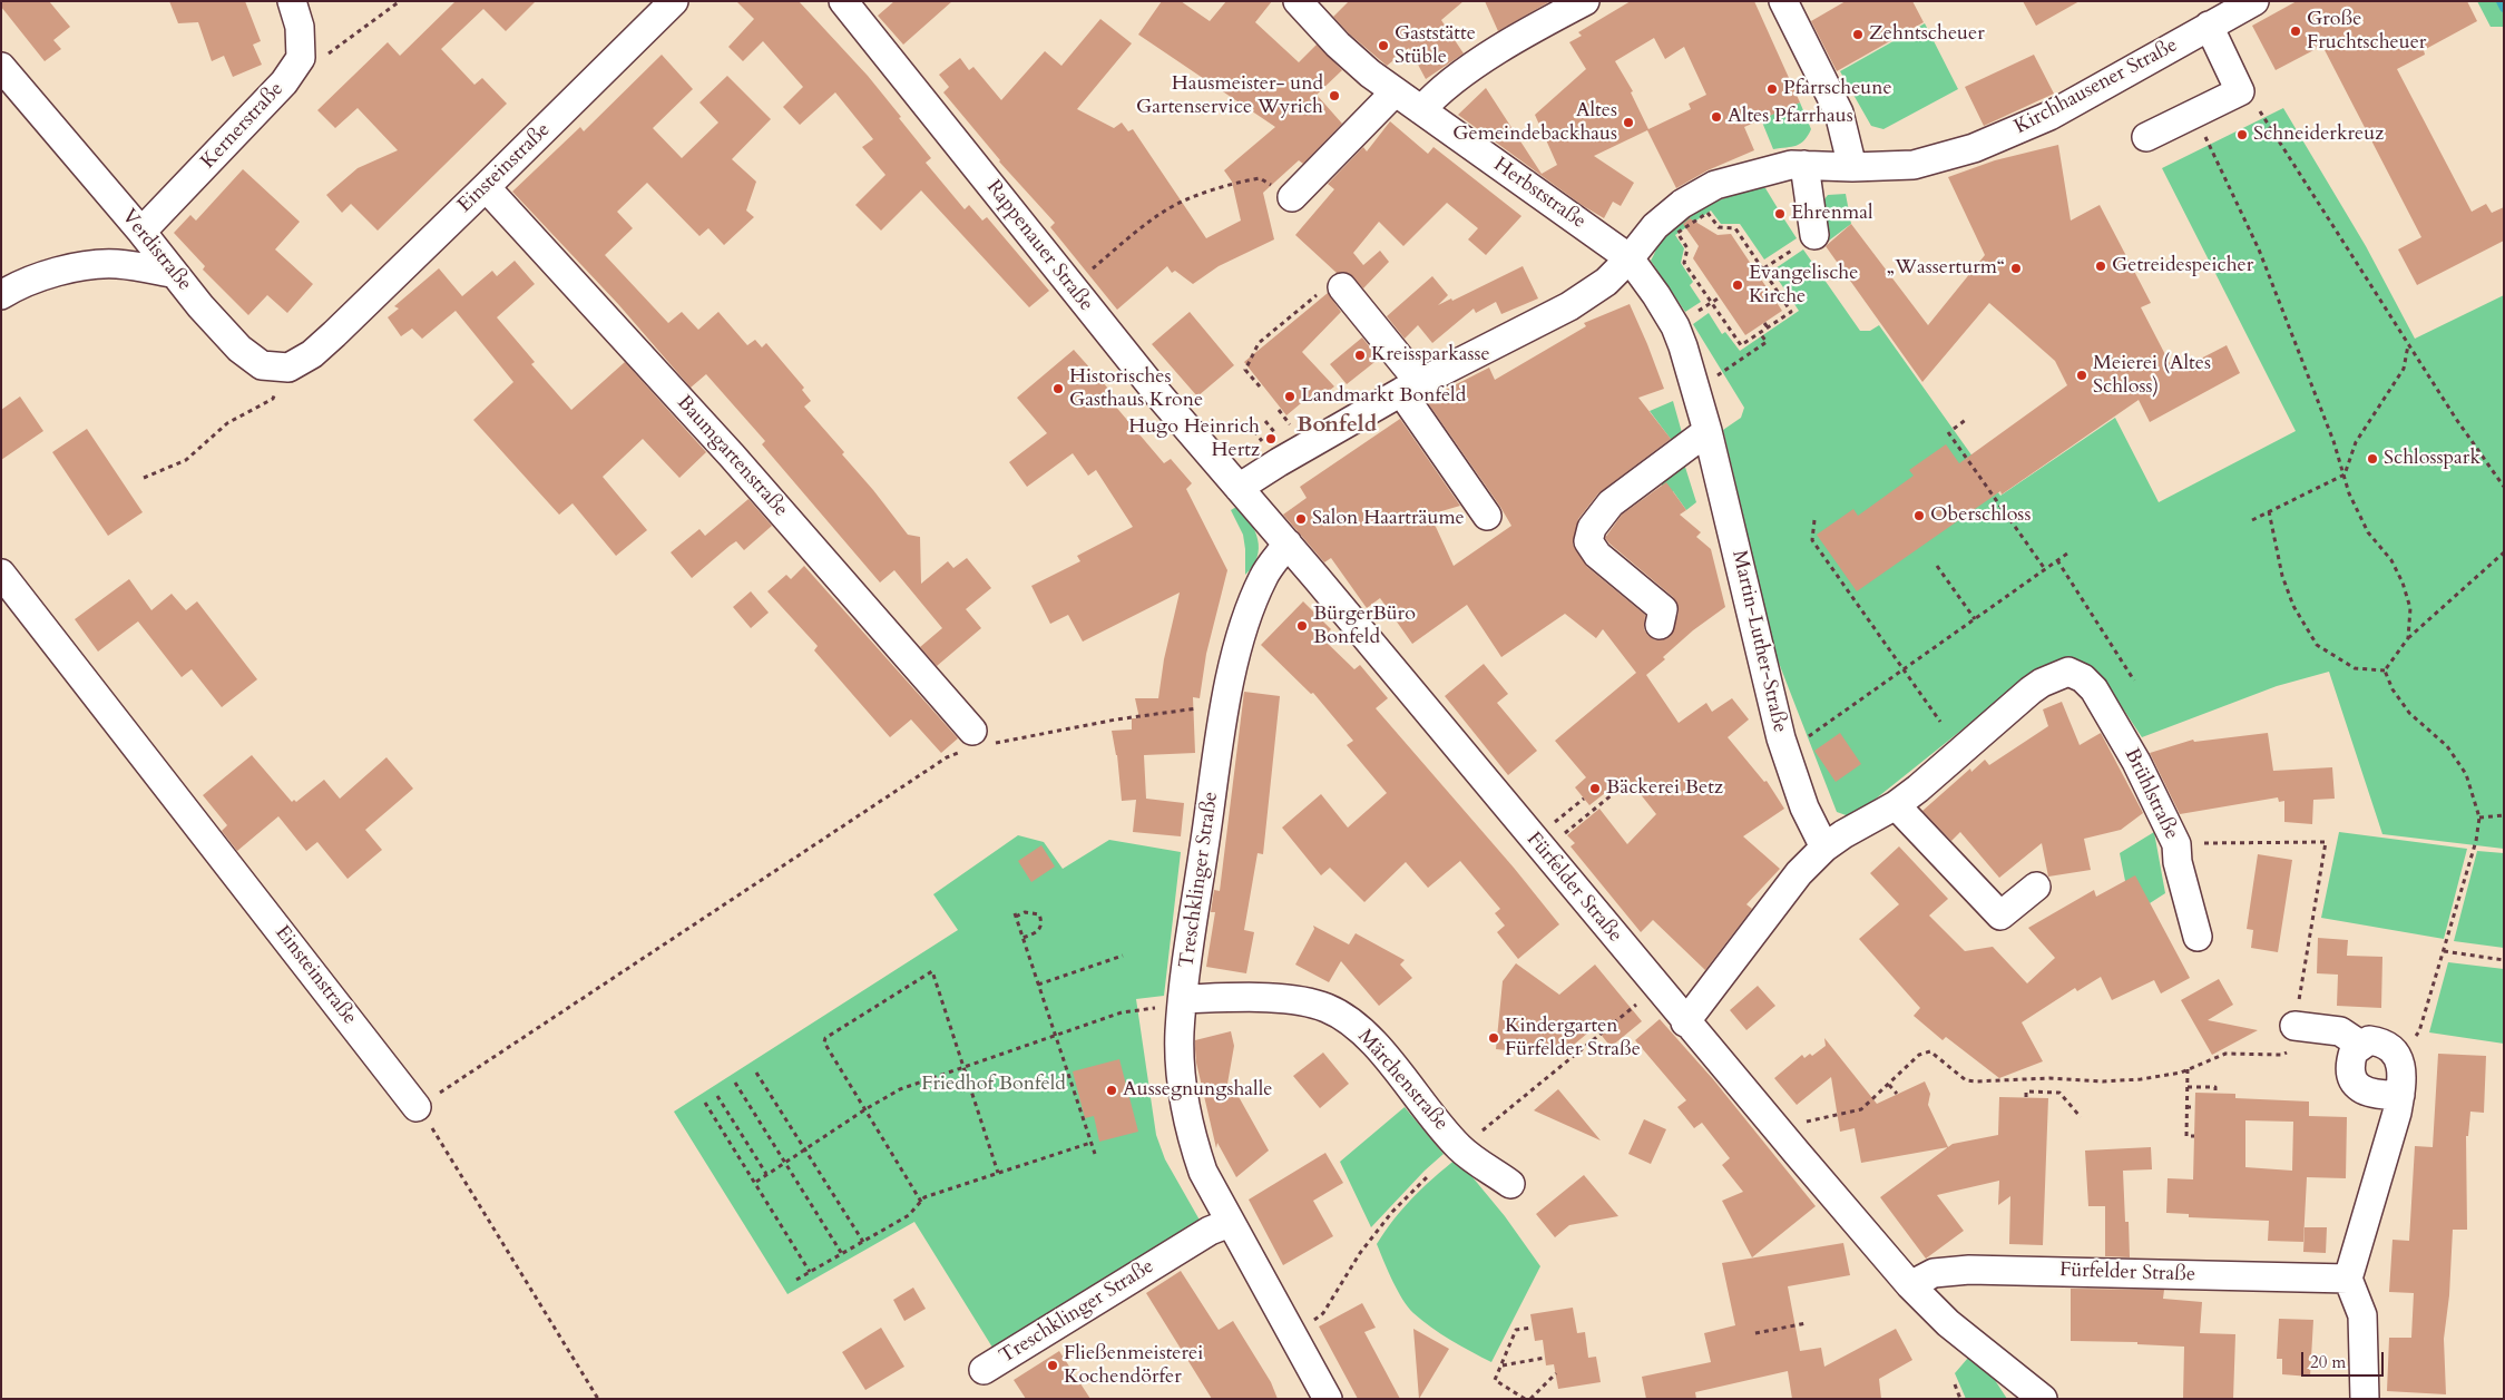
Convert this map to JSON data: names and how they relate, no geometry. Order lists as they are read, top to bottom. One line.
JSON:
{"streets":{"street":["Kirchhausener Straße","Kernerstraße","Einsteinstraße","Herbststraße","Rappenauer Straße","Verdistraße","Baumgartenstraße","Martin-Luther-Straße","Brühlstraße","Treschklinger Straße","Fürfelder Straße","Märchenstraße"]},"crossings":[["Kirchhausener Straße","Herbststraße"],["Kirchhausener Straße","Rappenauer Straße"],["Kirchhausener Straße","Martin-Luther-Straße"],["Kirchhausener Straße","Fürfelder Straße"],["Kernerstraße","Verdistraße"],["Einsteinstraße","Verdistraße"],["Einsteinstraße","Baumgartenstraße"],["Herbststraße","Martin-Luther-Straße"],["Rappenauer Straße","Fürfelder Straße"],["Treschklinger Straße","Fürfelder Straße"],["Treschklinger Straße","Märchenstraße"]],"districts":["Bonfeld"],"parks":["Friedhof Bonfeld"],"places":["Große Fruchtscheuer","Zehntscheuer","Gaststätte Stüble","Pfarrscheune","Hausmeister- und Gartenservice Wyrich","Altes Pfarrhaus","Altes Gemeindebackhaus","Schneiderkreuz","Ehrenmal","Getreidespeicher","„Wasserturm“","Evangelische Kirche","Kreissparkasse","Meierei (Altes Schloss)","Historisches Gasthaus Krone","Landmarkt Bonfeld","Hugo Heinrich Hertz","Schlosspark","Oberschloss","Salon Haarträume","BürgerBüro Bonfeld","Bäckerei Betz","Kindergarten Fürfelder Straße","Aussegnungshalle","Fließenmeisterei Kochendörfer"],"scale_bar":"20 m"}
